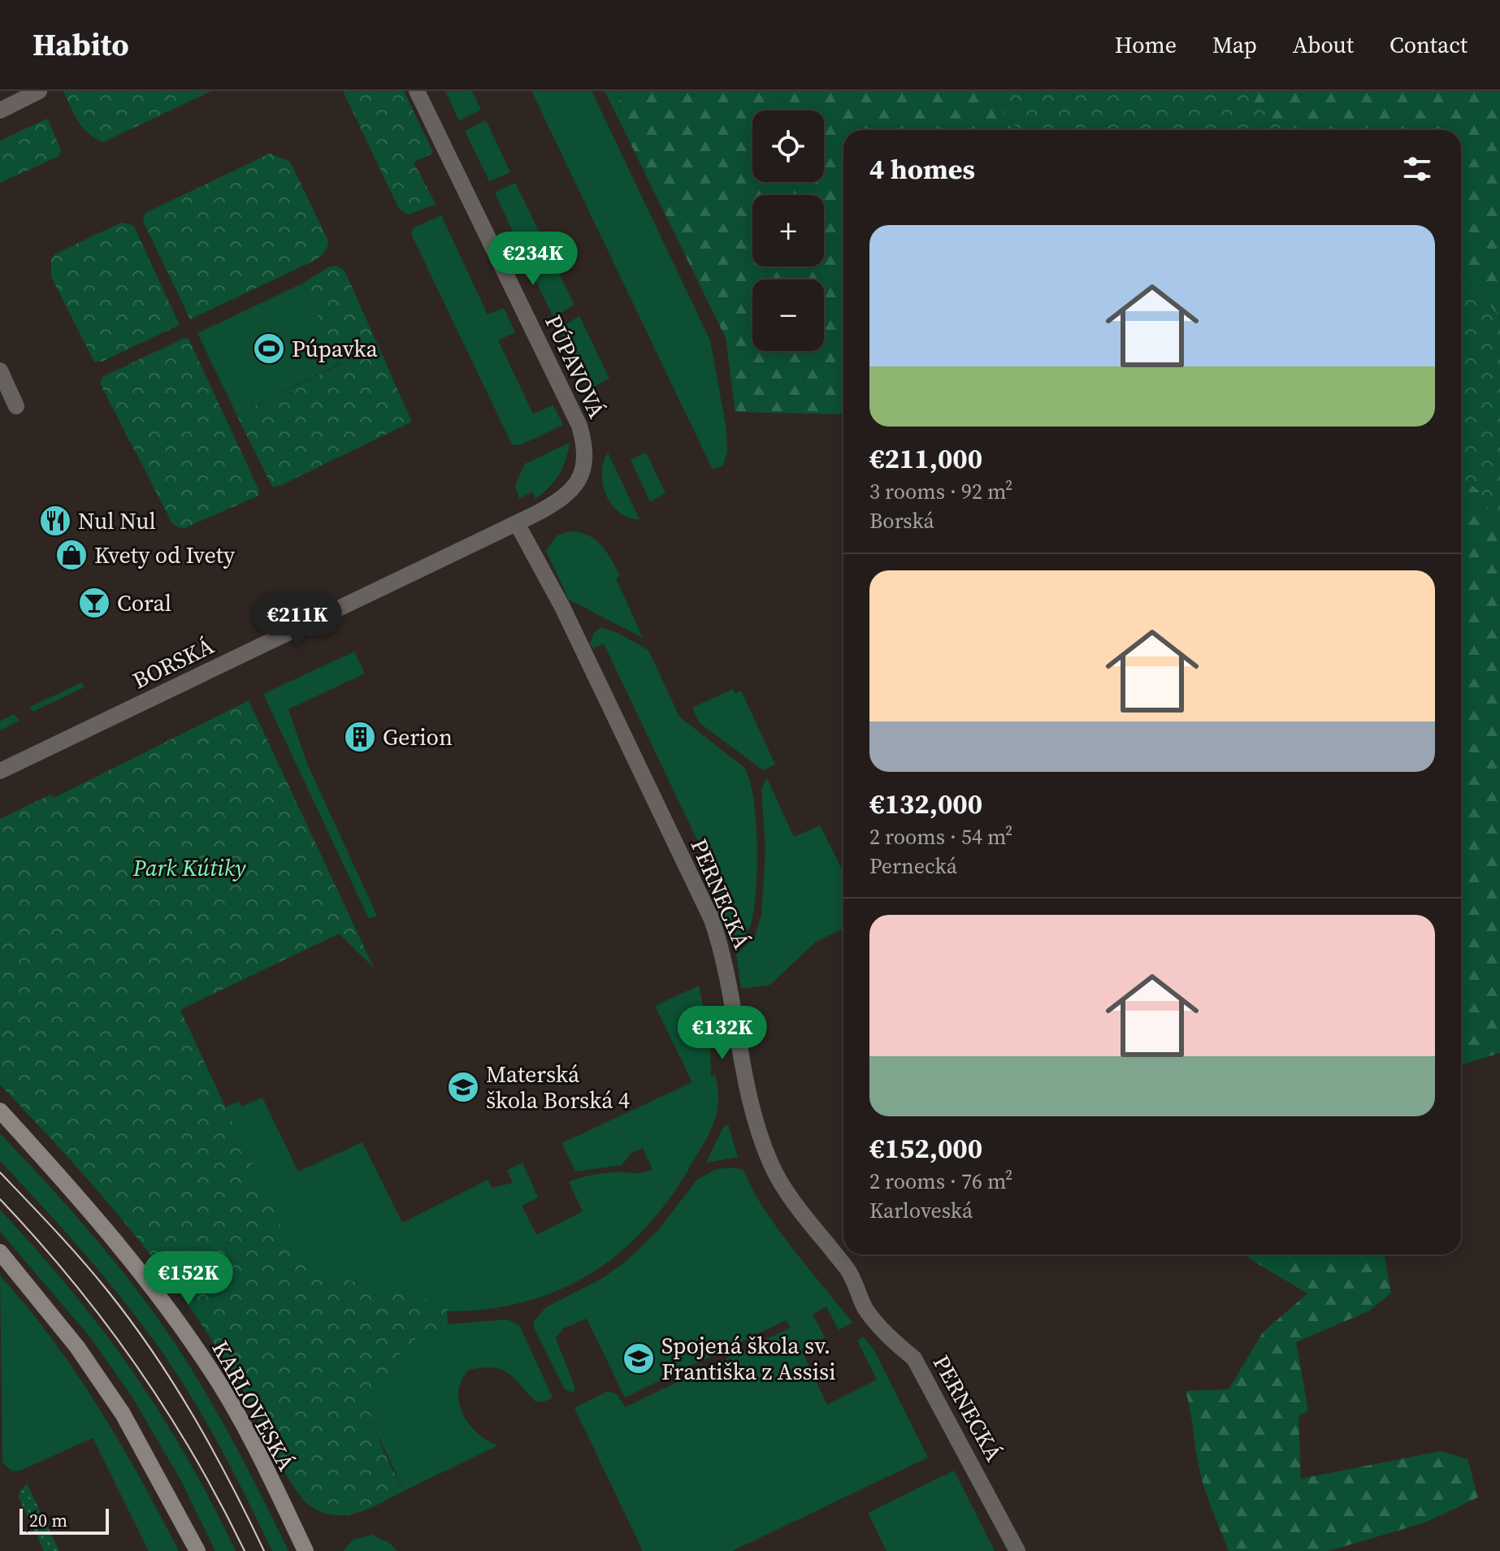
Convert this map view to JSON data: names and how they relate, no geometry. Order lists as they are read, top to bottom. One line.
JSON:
{"streets":{"main road":["KARLOVESKÁ"],"street":["PÚPAVOVÁ","BORSKÁ","PERNECKÁ"]},"crossings":[["PÚPAVOVÁ","BORSKÁ"],["BORSKÁ","PERNECKÁ"]],"parks":["Park Kútiky"],"places":{"sports":["Púpavka"],"restaurant":["Nul Nul"],"shop":["Kvety od Ivety"],"bar":["Coral"],"building":["Gerion"],"school or university":["Materská škola Borská 4","Spojená škola sv. Františka z Assisi"]},"scale_bar":"20 m","page":{"header":"Habito","nav":["Home","Map","About","Contact"],"map_buttons":["+","−"],"heading":"4 homes","list":[{"name":"€211,000","note":"3 rooms · 92 m² · Borská"},{"name":"€132,000","note":"2 rooms · 54 m² · Pernecká"},{"name":"€152,000","note":"2 rooms · 76 m² · Karloveská"}],"price":["€234K","€211K","€132K","€152K"],"scale":"20 m"}}
